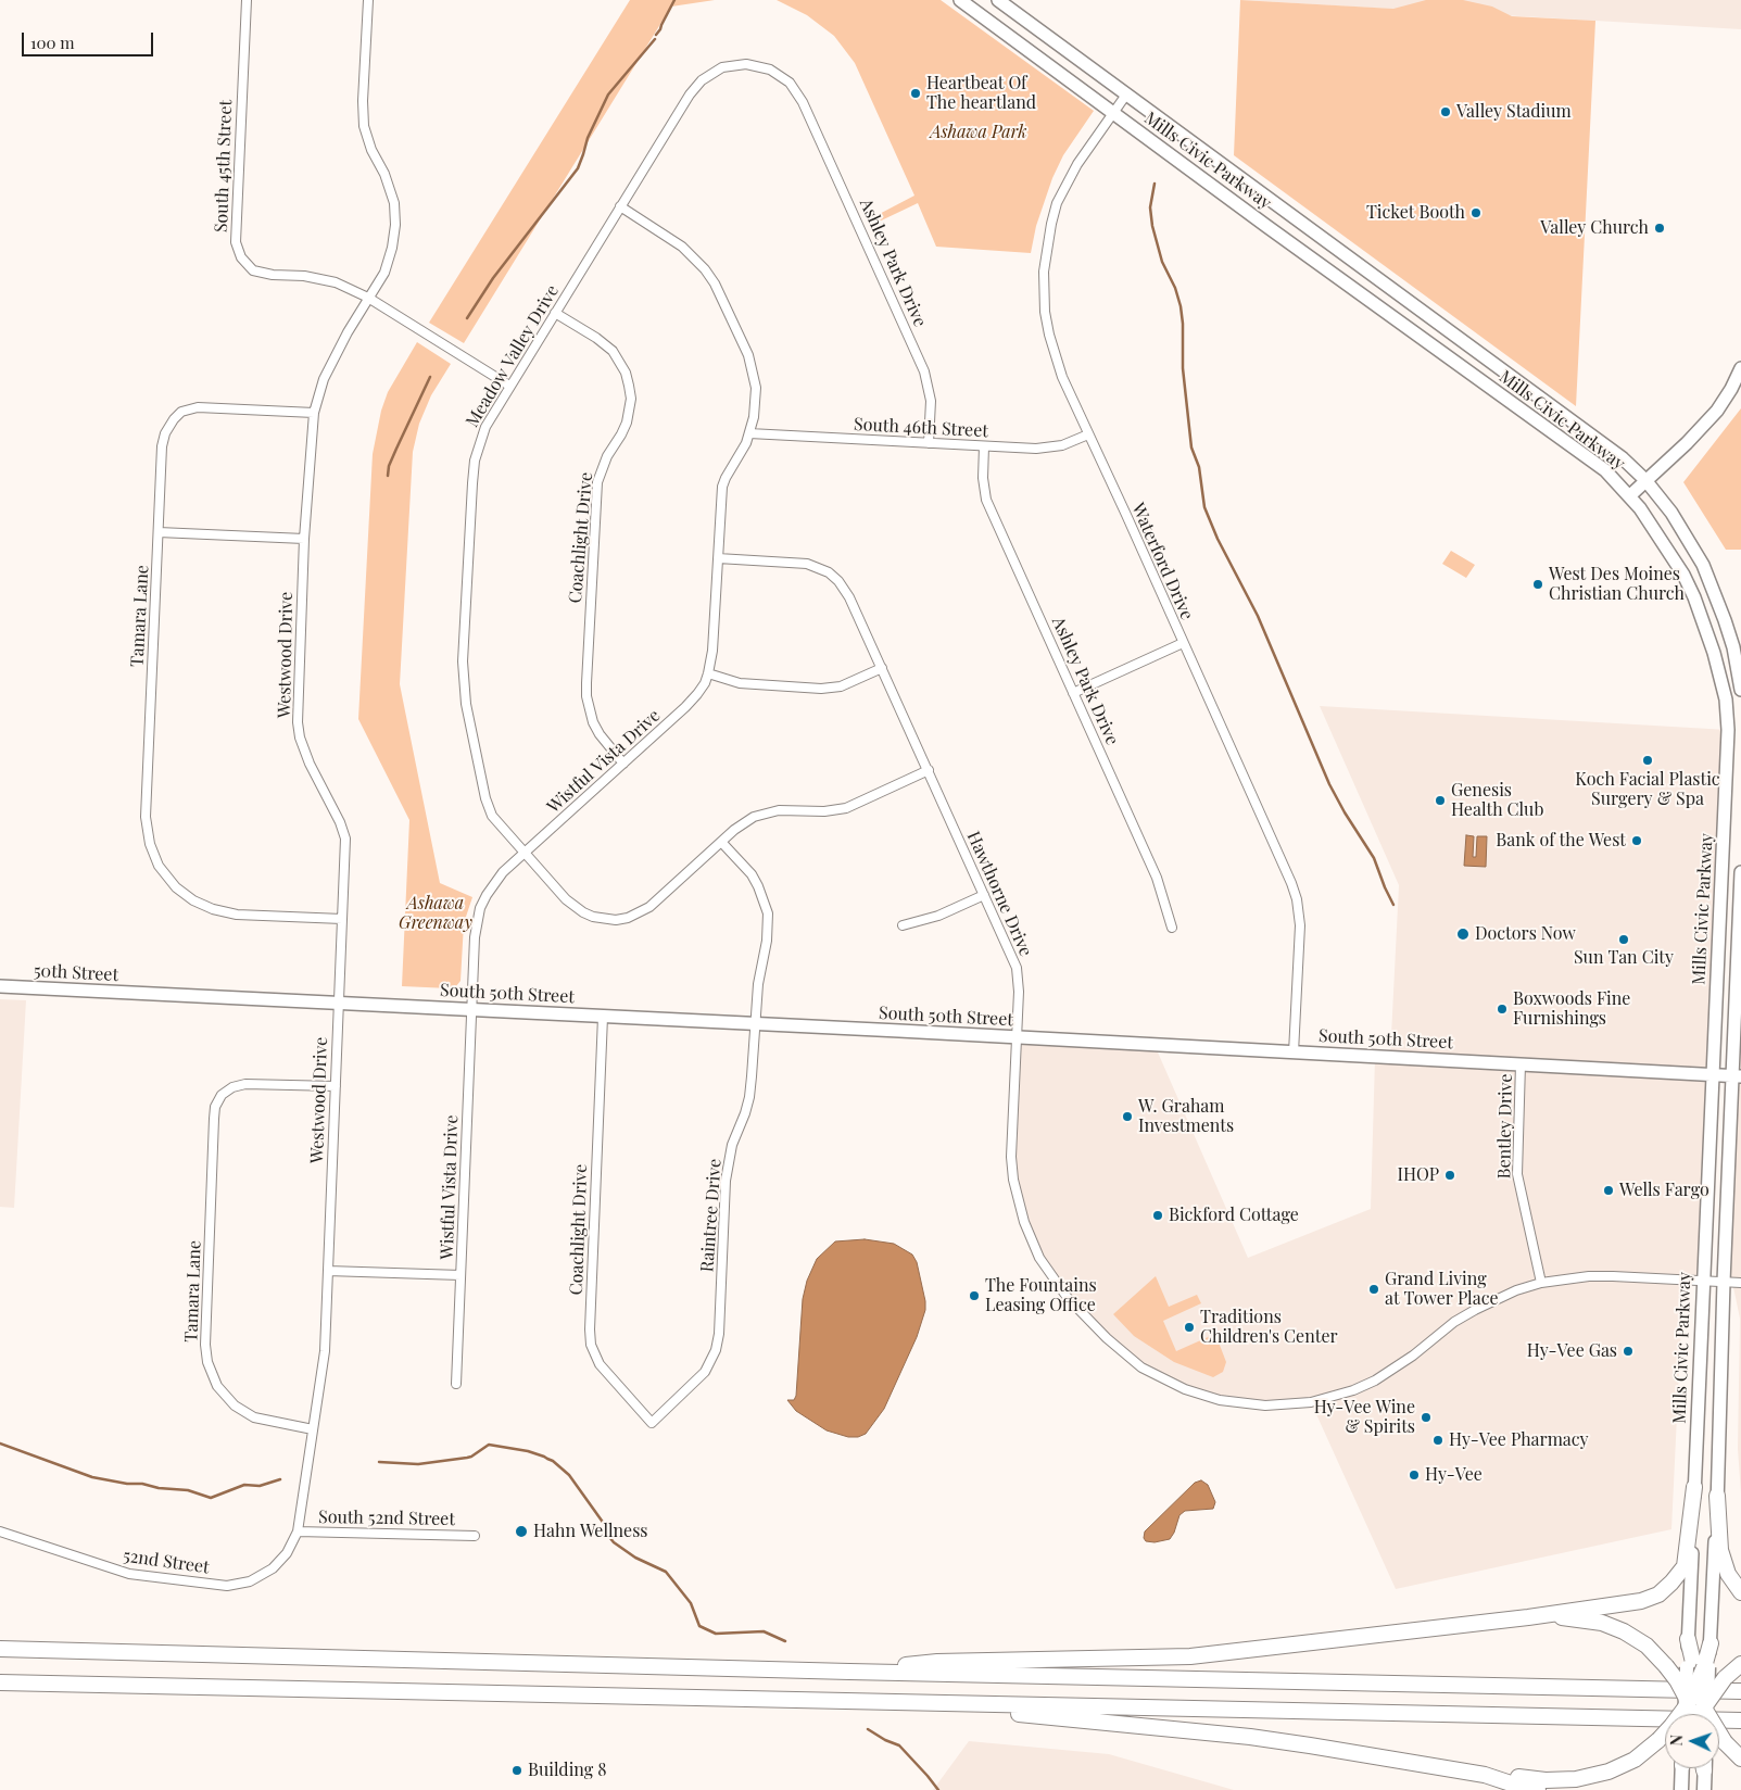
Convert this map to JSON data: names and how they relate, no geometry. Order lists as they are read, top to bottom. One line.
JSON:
{"streets":{"main road":["Mills Civic Parkway","50th Street","South 50th Street"],"street":["South 45th Street","Ashley Park Drive","Meadow Valley Drive","South 46th Street","Coachlight Drive","Waterford Drive","Tamara Lane","Westwood Drive","Wistful Vista Drive","Hawthorne Drive","Bentley Drive","Raintree Drive","South 52nd Street","52nd Street"]},"crossings":[["Mills Civic Parkway","Waterford Drive"],["Mills Civic Parkway","Hawthorne Drive"],["Mills Civic Parkway","South 50th Street"],["South 45th Street","Meadow Valley Drive"],["South 45th Street","Westwood Drive"],["Ashley Park Drive","Meadow Valley Drive"],["Ashley Park Drive","South 46th Street"],["Meadow Valley Drive","Coachlight Drive"],["Meadow Valley Drive","Wistful Vista Drive"],["Meadow Valley Drive","Hawthorne Drive"],["Meadow Valley Drive","Raintree Drive"],["South 46th Street","Waterford Drive"],["South 46th Street","Wistful Vista Drive"],["Coachlight Drive","Wistful Vista Drive"],["Coachlight Drive","South 50th Street"],["Coachlight Drive","Raintree Drive"],["Waterford Drive","South 50th Street"],["Tamara Lane","Westwood Drive"],["Westwood Drive","South 50th Street"],["Westwood Drive","South 52nd Street"],["Westwood Drive","52nd Street"],["Wistful Vista Drive","Hawthorne Drive"],["Wistful Vista Drive","South 50th Street"],["Hawthorne Drive","South 50th Street"],["Hawthorne Drive","Bentley Drive"],["50th Street","South 50th Street"],["South 50th Street","Bentley Drive"],["South 50th Street","Raintree Drive"]],"parks":["Ashawa Park","Ashawa Greenway"],"places":["Heartbeat Of The heartland","Valley Stadium","Ticket Booth","Valley Church","West Des Moines Christian Church","Koch Facial Plastic Surgery & Spa","Genesis Health Club","Bank of the West","Doctors Now","Sun Tan City","Boxwoods Fine Furnishings","W. Graham Investments","IHOP","Wells Fargo","Bickford Cottage","Grand Living at Tower Place","The Fountains Leasing Office","Traditions Children's Center","Hy-Vee Gas","Hy-Vee Wine & Spirits","Hy-Vee Pharmacy","Hy-Vee","Hahn Wellness","Building 8"],"scale_bar":"100 m","north":"left"}
